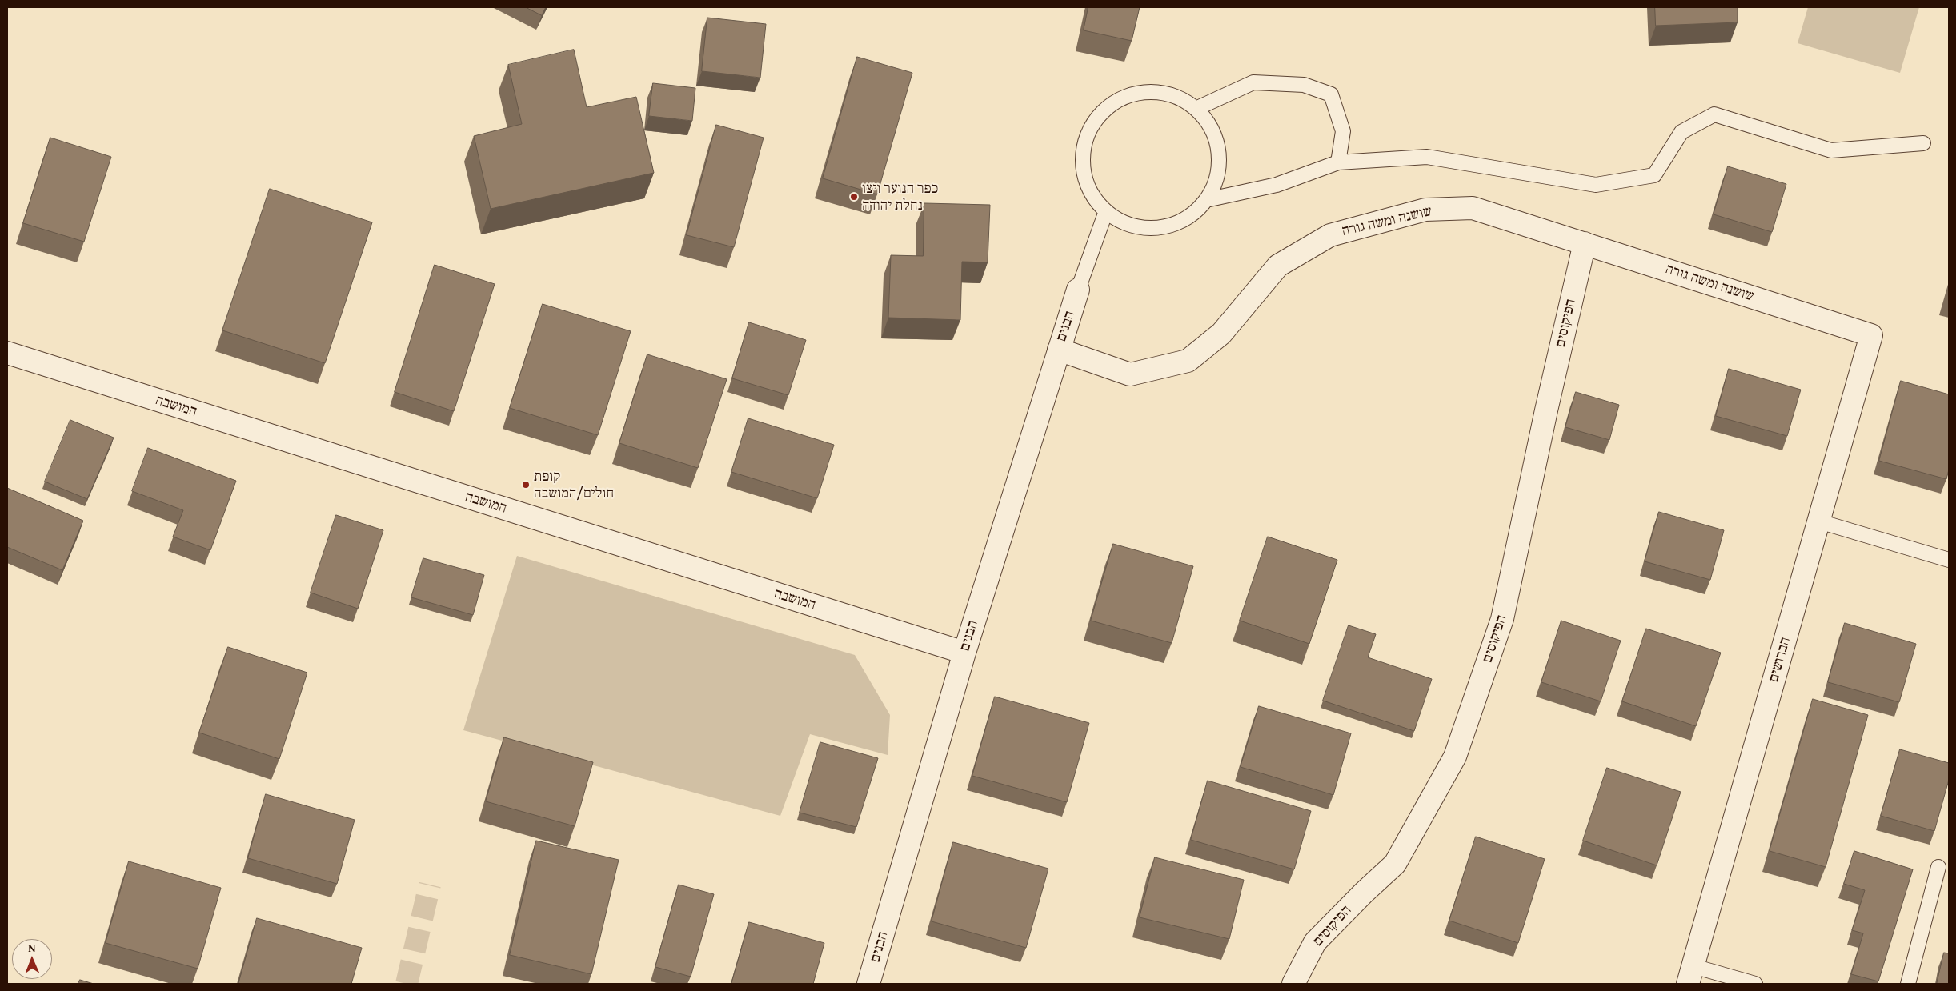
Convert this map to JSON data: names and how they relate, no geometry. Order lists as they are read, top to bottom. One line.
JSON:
{"streets":{"street":["שושנה ומשה גורה","הפיקוסים","הבנים","המושבה","הברושים"]},"crossings":[["שושנה ומשה גורה","הפיקוסים"],["שושנה ומשה גורה","הבנים"],["שושנה ומשה גורה","הברושים"],["הבנים","המושבה"]],"places":["כפר הנוער ויצו נחלת יהודה","קופת חולים/המושבה"],"north":"top"}
